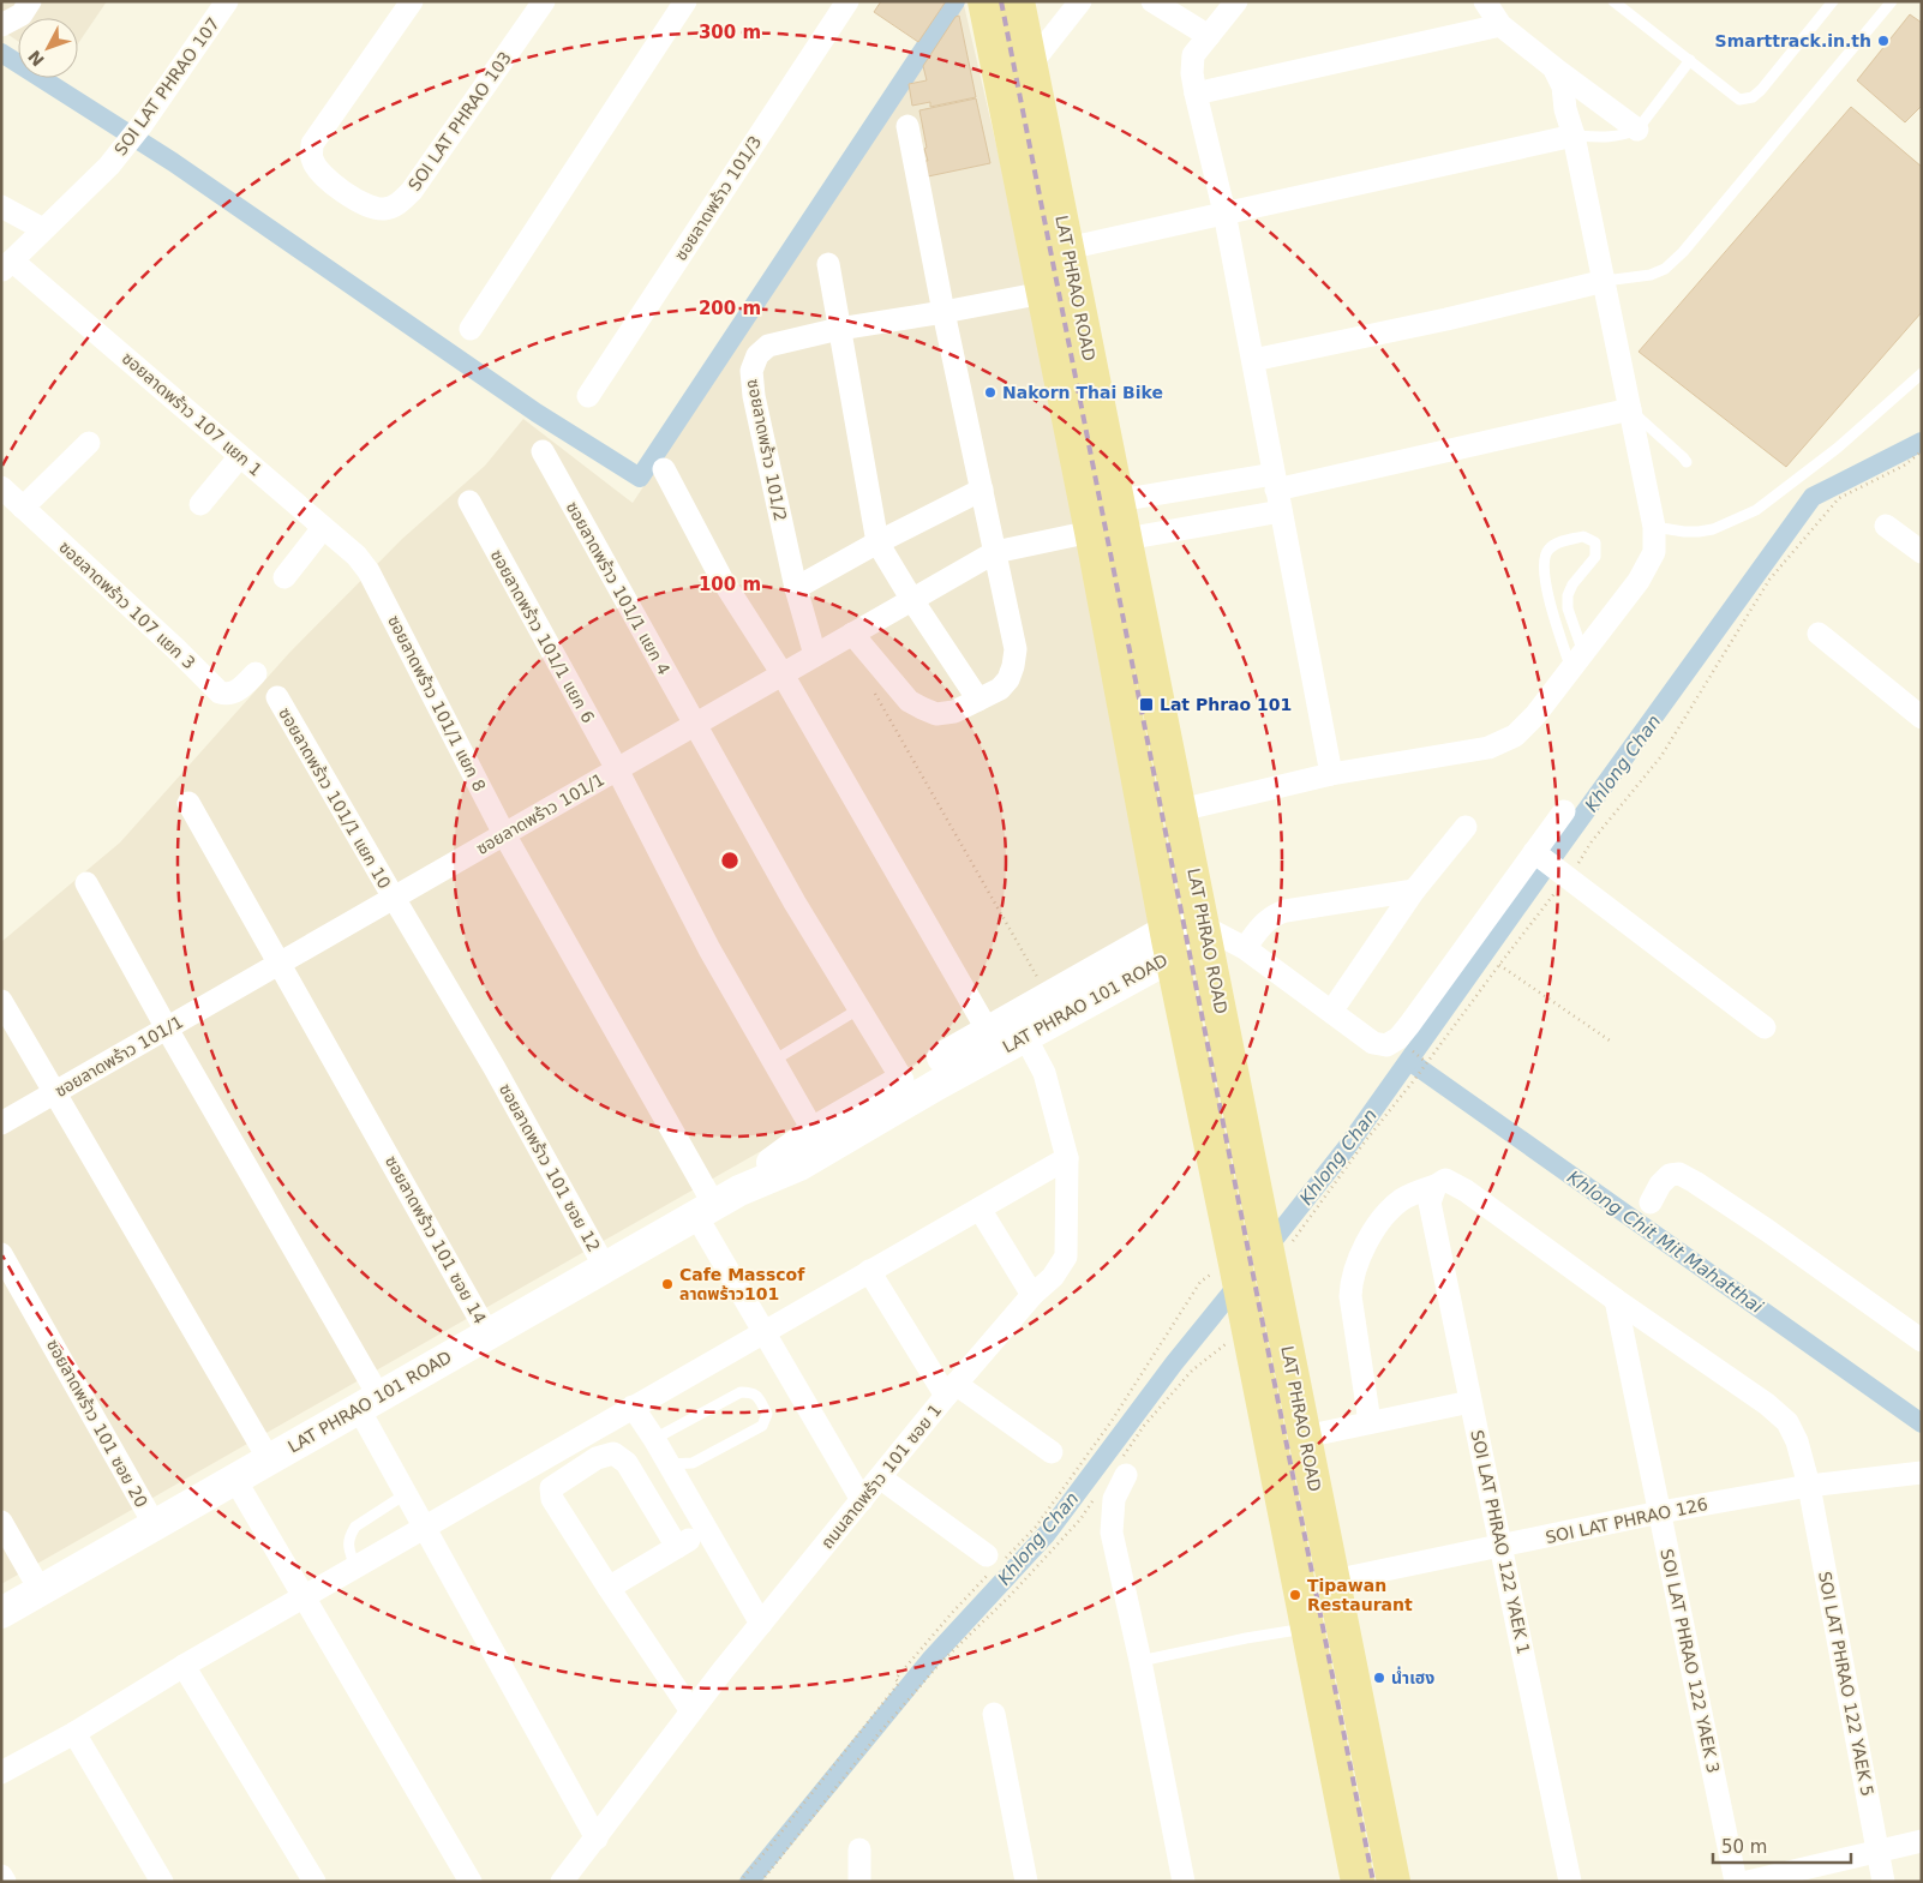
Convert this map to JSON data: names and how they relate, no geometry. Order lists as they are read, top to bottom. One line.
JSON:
{"streets":{"main road":["LAT PHRAO ROAD"],"street":["SOI LAT PHRAO 107","SOI LAT PHRAO 103","ซอยลาดพร้าว 101/3","ซอยลาดพร้าว 107 แยก 1","ซอยลาดพร้าว 101/2","ซอยลาดพร้าว 101/1 แยก 4","ซอยลาดพร้าว 107 แยก 3","ซอยลาดพร้าว 101/1 แยก 6","ซอยลาดพร้าว 101/1 แยก 8","ซอยลาดพร้าว 101/1 แยก 10","ซอยลาดพร้าว 101/1","LAT PHRAO 101 ROAD","ซอยลาดพร้าว 101 ซอย 12","ซอยลาดพร้าว 101 ซอย 14","ซอยลาดพร้าว 101 ซอย 20","ถนนลาดพร้าว 101 ซอย 1","SOI LAT PHRAO 126","SOI LAT PHRAO 122 YAEK 1","SOI LAT PHRAO 122 YAEK 3","SOI LAT PHRAO 122 YAEK 5"]},"crossings":[["SOI LAT PHRAO 107","ซอยลาดพร้าว 107 แยก 1"],["LAT PHRAO ROAD","ซอยลาดพร้าว 101/2"],["LAT PHRAO ROAD","ซอยลาดพร้าว 101/1"],["LAT PHRAO ROAD","LAT PHRAO 101 ROAD"],["LAT PHRAO ROAD","SOI LAT PHRAO 126"],["ซอยลาดพร้าว 107 แยก 1","ซอยลาดพร้าว 101/1 แยก 8"],["ซอยลาดพร้าว 101/2","ซอยลาดพร้าว 101/1"],["ซอยลาดพร้าว 101/1 แยก 4","ซอยลาดพร้าว 101/1"],["ซอยลาดพร้าว 101/1 แยก 4","LAT PHRAO 101 ROAD"],["ซอยลาดพร้าว 101/1 แยก 6","ซอยลาดพร้าว 101/1"],["ซอยลาดพร้าว 101/1 แยก 6","LAT PHRAO 101 ROAD"],["ซอยลาดพร้าว 101/1 แยก 8","ซอยลาดพร้าว 101/1"],["ซอยลาดพร้าว 101/1 แยก 8","LAT PHRAO 101 ROAD"],["ซอยลาดพร้าว 101/1 แยก 8","ถนนลาดพร้าว 101 ซอย 1"],["ซอยลาดพร้าว 101/1 แยก 10","ซอยลาดพร้าว 101/1"],["ซอยลาดพร้าว 101/1 แยก 10","ซอยลาดพร้าว 101 ซอย 12"],["ซอยลาดพร้าว 101/1","ซอยลาดพร้าว 101 ซอย 14"],["LAT PHRAO 101 ROAD","ซอยลาดพร้าว 101 ซอย 12"],["LAT PHRAO 101 ROAD","ซอยลาดพร้าว 101 ซอย 14"],["LAT PHRAO 101 ROAD","ซอยลาดพร้าว 101 ซอย 20"],["LAT PHRAO 101 ROAD","ถนนลาดพร้าว 101 ซอย 1"],["SOI LAT PHRAO 126","SOI LAT PHRAO 122 YAEK 1"],["SOI LAT PHRAO 126","SOI LAT PHRAO 122 YAEK 3"],["SOI LAT PHRAO 126","SOI LAT PHRAO 122 YAEK 5"],["SOI LAT PHRAO 122 YAEK 1","SOI LAT PHRAO 122 YAEK 5"],["SOI LAT PHRAO 122 YAEK 3","SOI LAT PHRAO 122 YAEK 5"]],"water":["Khlong Chan","Khlong Chit Mit Mahatthai"],"places":{"other":["Smarttrack.in.th","Nakorn Thai Bike","Cafe Masscof ลาดพร้าว101","Tipawan Restaurant","น่ำเฮง"],"transit":["Lat Phrao 101"]},"scale_bar":"50 m","north":"bottom left","rings":["300 m","200 m","100 m"]}
